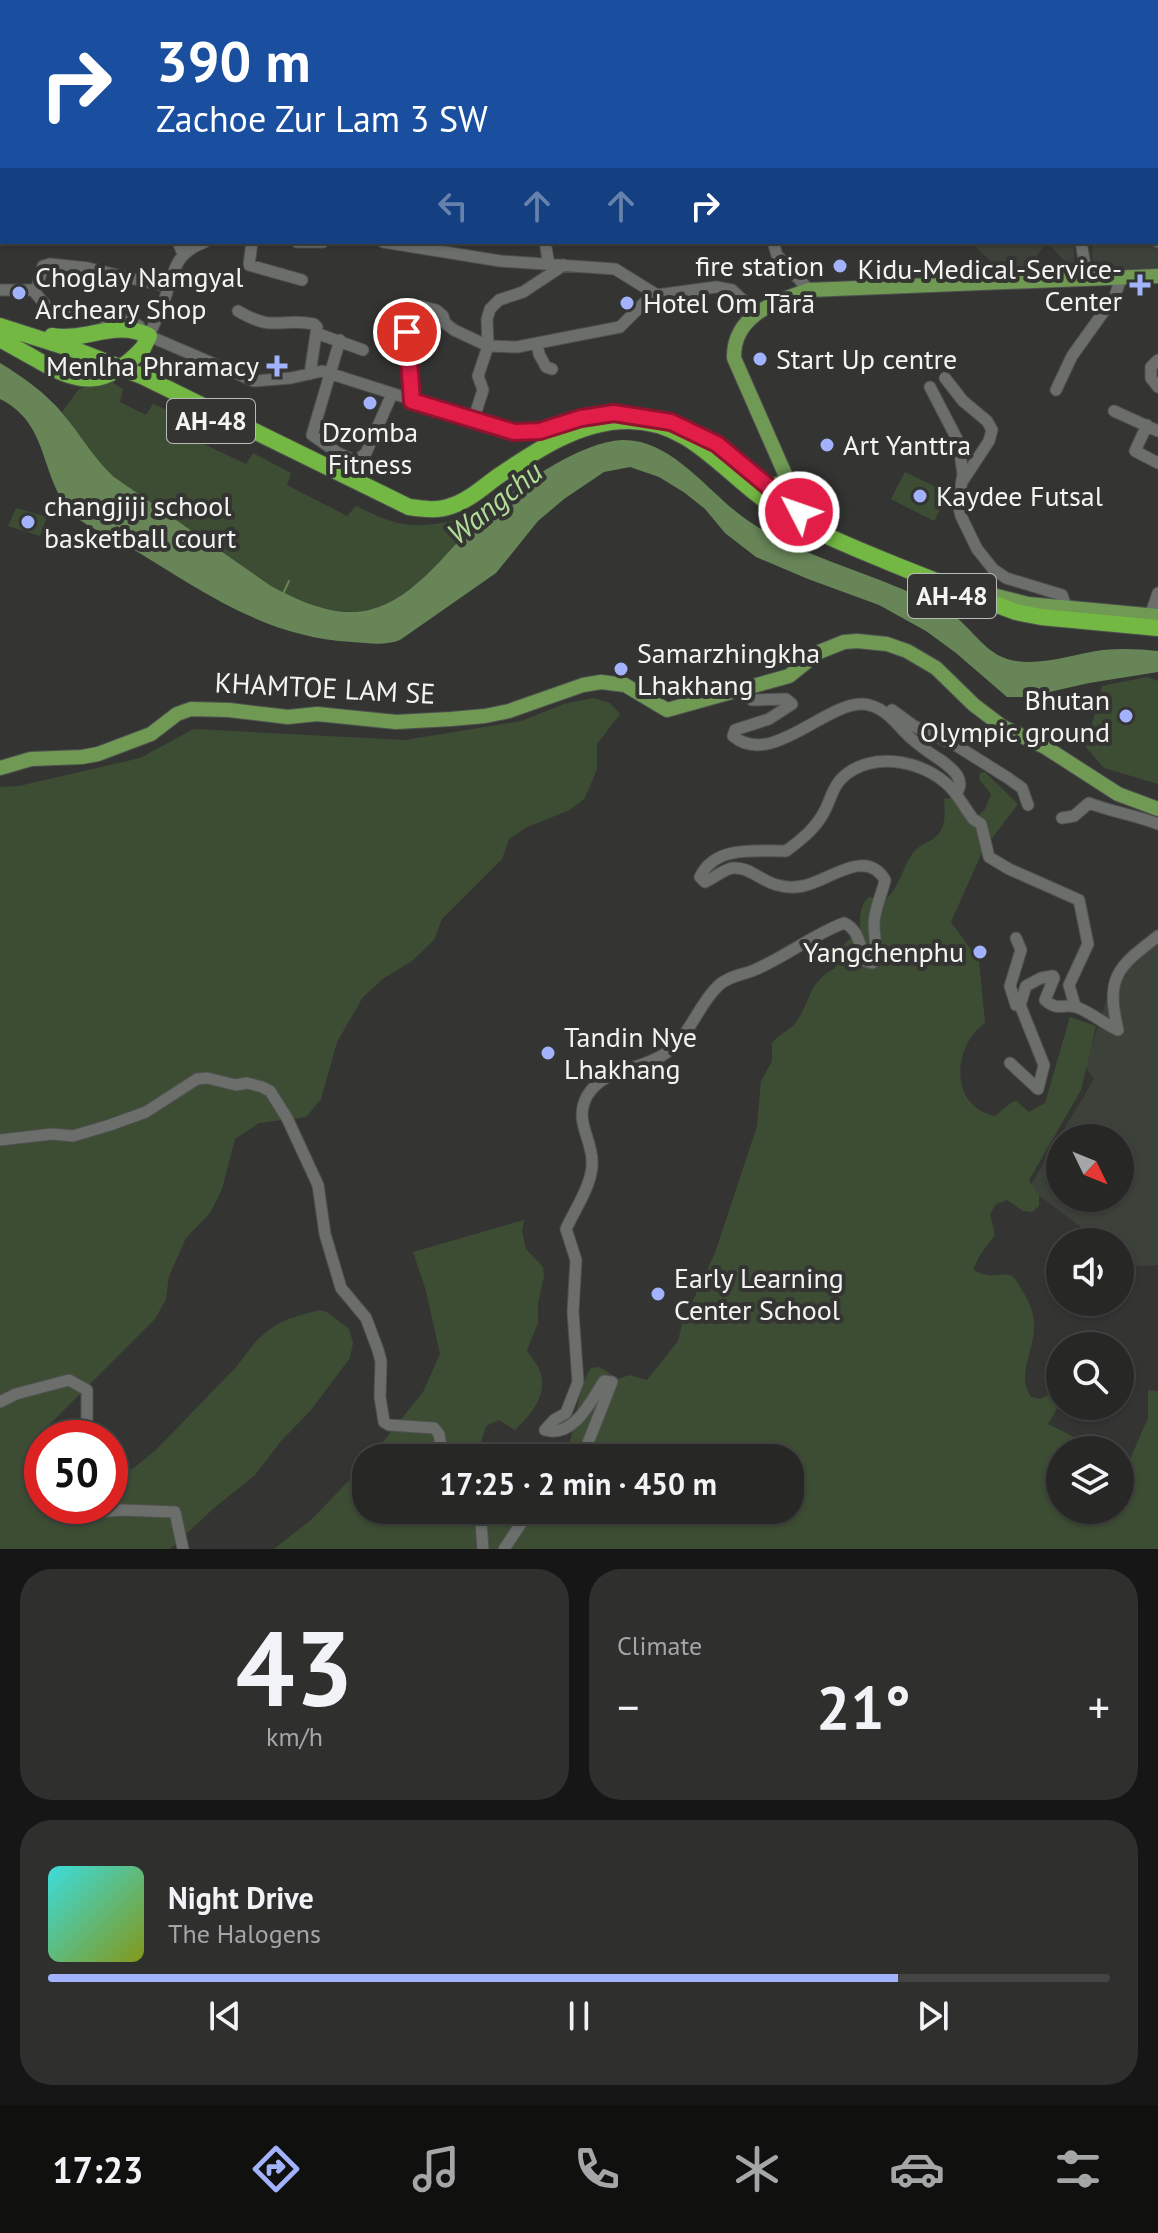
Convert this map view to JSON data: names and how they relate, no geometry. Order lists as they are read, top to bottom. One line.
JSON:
{"streets":{"highway":["AH-48"],"main road":["KHAMTOE LAM SE"]},"water":["Wangchu"],"places":{"other":["fire station","Choglay Namgyal Archeary Shop","Hotel Om Tārā","Start Up centre","Dzomba Fitness","Art Yanttra","Kaydee Futsal","changjiji school basketball court","Samarzhingkha Lhakhang","Bhutan Olympic ground","Yangchenphu","Tandin Nye Lhakhang","Early Learning Center School"],"health":["Kidu-Medical-Service- Center","Menlha Phramacy"]},"north":"bottom right","page":{"turn":["390 m","Zachoe Zur Lam 3 SW"],"limit":"50","trip":"17:25 · 2 min · 450 m","tile":[["43","km/h"],"Climate"],"heat":["−","21°","+"],"song":["Night Drive","The Halogens"],"tabs":"17:23"}}
